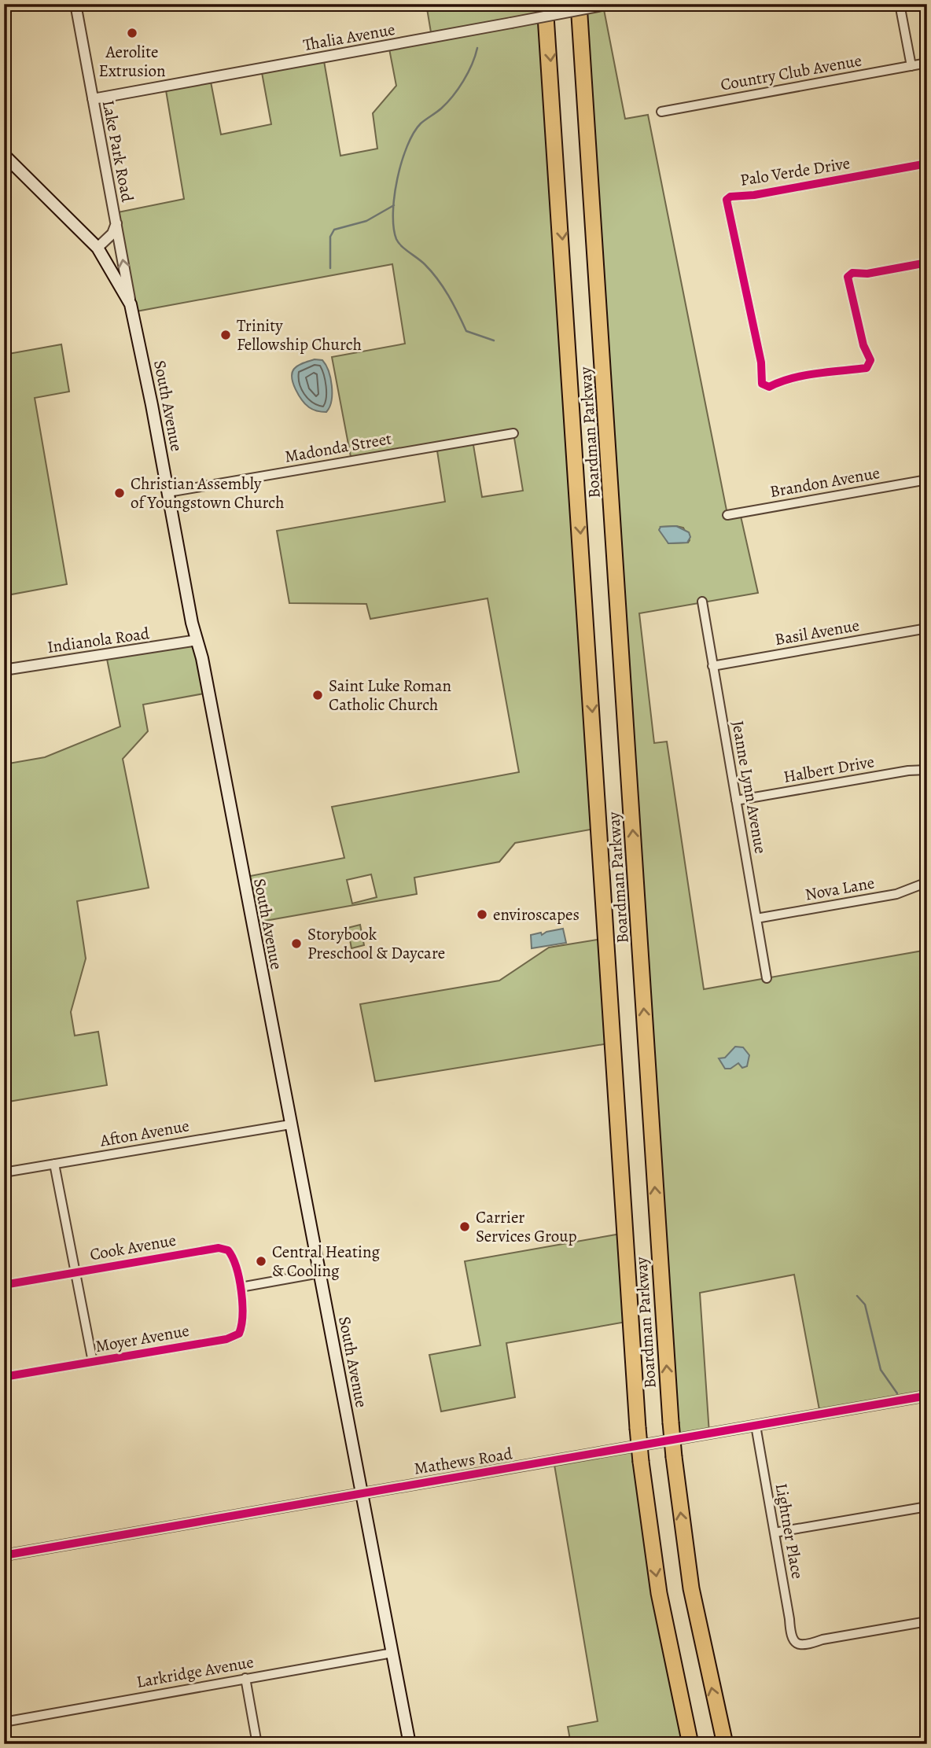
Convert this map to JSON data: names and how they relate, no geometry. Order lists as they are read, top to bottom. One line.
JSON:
{"streets":{"highway":["Boardman Parkway"],"main road":["South Avenue"],"street":["Thalia Avenue","Country Club Avenue","Lake Park Road","Palo Verde Drive","Madonda Street","Brandon Avenue","Basil Avenue","Indianola Road","Halbert Drive","Jeanne Lynn Avenue","Nova Lane","Afton Avenue","Cook Avenue","Moyer Avenue","Mathews Road","Lightner Place","Larkridge Avenue"]},"crossings":[["Thalia Avenue","Lake Park Road"],["Lake Park Road","South Avenue"],["South Avenue","Madonda Street"],["South Avenue","Indianola Road"],["South Avenue","Afton Avenue"],["South Avenue","Mathews Road"],["South Avenue","Larkridge Avenue"],["Basil Avenue","Jeanne Lynn Avenue"],["Halbert Drive","Jeanne Lynn Avenue"],["Jeanne Lynn Avenue","Nova Lane"],["Cook Avenue","Moyer Avenue"],["Mathews Road","Lightner Place"]],"places":["Aerolite Extrusion","Trinity Fellowship Church","Christian Assembly of Youngstown Church","Saint Luke Roman Catholic Church","enviroscapes","Storybook Preschool & Daycare","Carrier Services Group","Central Heating & Cooling"]}
